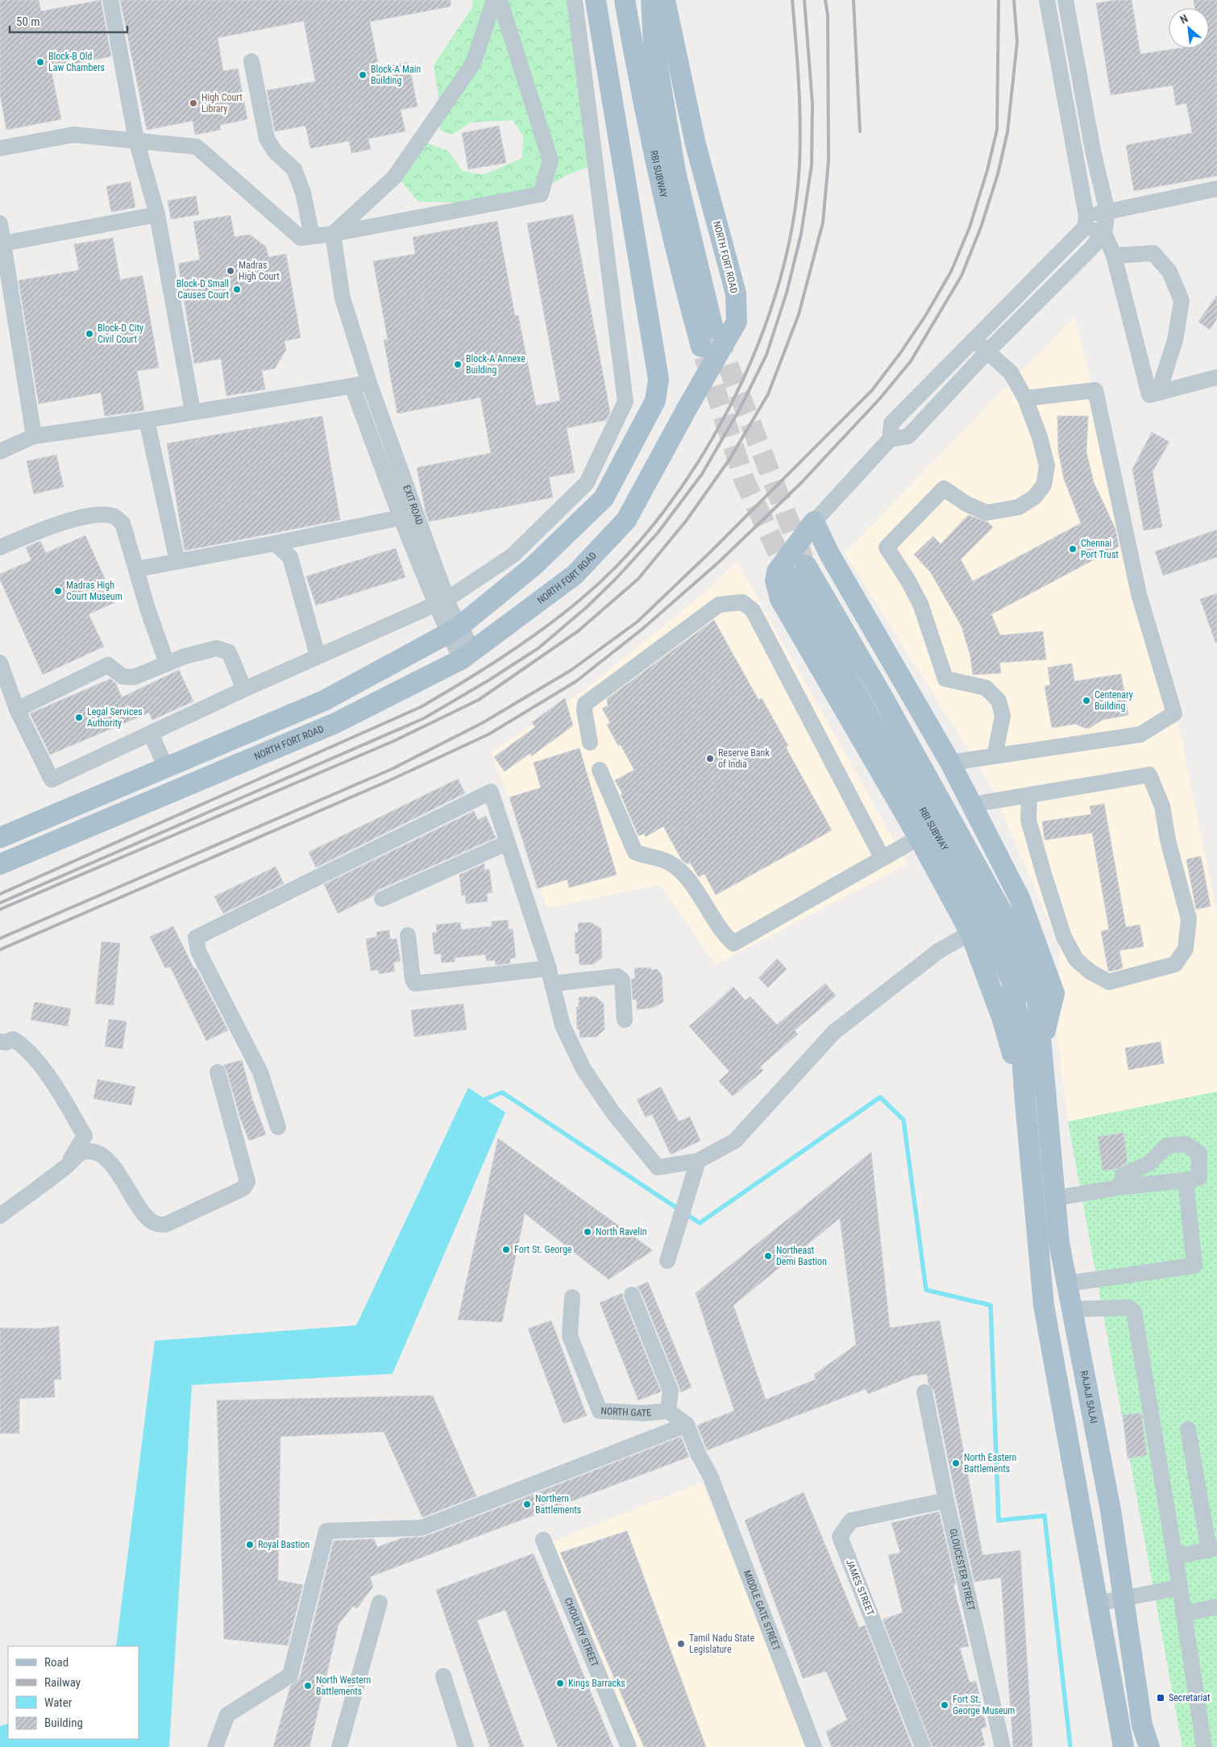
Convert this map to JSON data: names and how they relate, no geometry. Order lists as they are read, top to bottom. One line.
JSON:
{"streets":{"main road":["RBI SUBWAY","NORTH FORT ROAD","RAJAJI SALAI"],"street":["EXIT ROAD","NORTH GATE","GLOUCESTER STREET","JAMES STREET","MIDDLE GATE STREET","CHOULTRY STREET"]},"crossings":[["RBI SUBWAY","RAJAJI SALAI"],["NORTH FORT ROAD","EXIT ROAD"],["GLOUCESTER STREET","JAMES STREET"]],"places":{"other":["Block-B Old Law Chambers","Block-A Main Building","High Court Library","Madras High Court","Block-D Small Causes Court","Block-D City Civil Court","Block-A Annexe Building","Chennai Port Trust","Madras High Court Museum","Centenary Building","Legal Services Authority","Reserve Bank of India","North Ravelin","Fort St. George","Northeast Demi Bastion","North Eastern Battlements","Northern Battlements","Royal Bastion","Tamil Nadu State Legislature","Kings Barracks","North Western Battlements","Fort St. George Museum"],"transit":["Secretariat"]},"legend":["Road","Railway","Water","Building"],"scale_bar":"50 m","north":"top left"}
